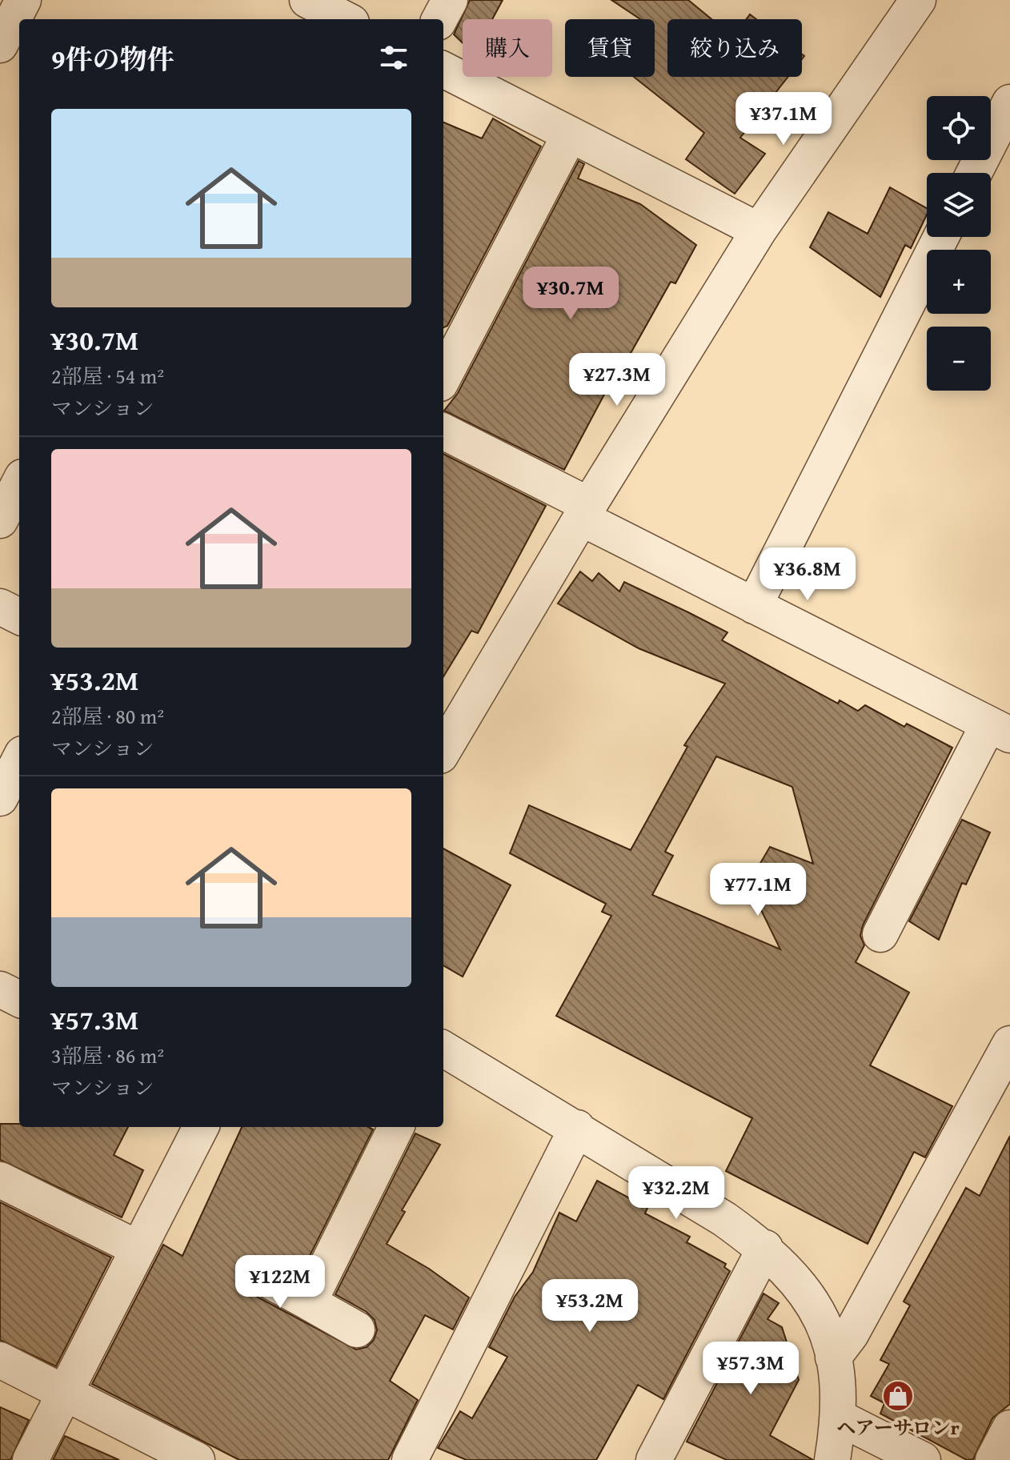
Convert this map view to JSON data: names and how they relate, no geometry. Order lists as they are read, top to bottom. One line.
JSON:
{"places":{"shop":["ヘアーサロンr"]},"page":{"chip":["購入","賃貸","絞り込み"],"heading":"9件の物件","price":["¥37.1M","¥30.7M","¥27.3M","¥36.8M","¥77.1M","¥32.2M","¥122M","¥53.2M","¥57.3M"],"map_buttons":["+","−"],"list":[{"name":"¥30.7M","note":"2部屋 · 54 m² · マンション"},{"name":"¥53.2M","note":"2部屋 · 80 m² · マンション"},{"name":"¥57.3M","note":"3部屋 · 86 m² · マンション"}]}}
